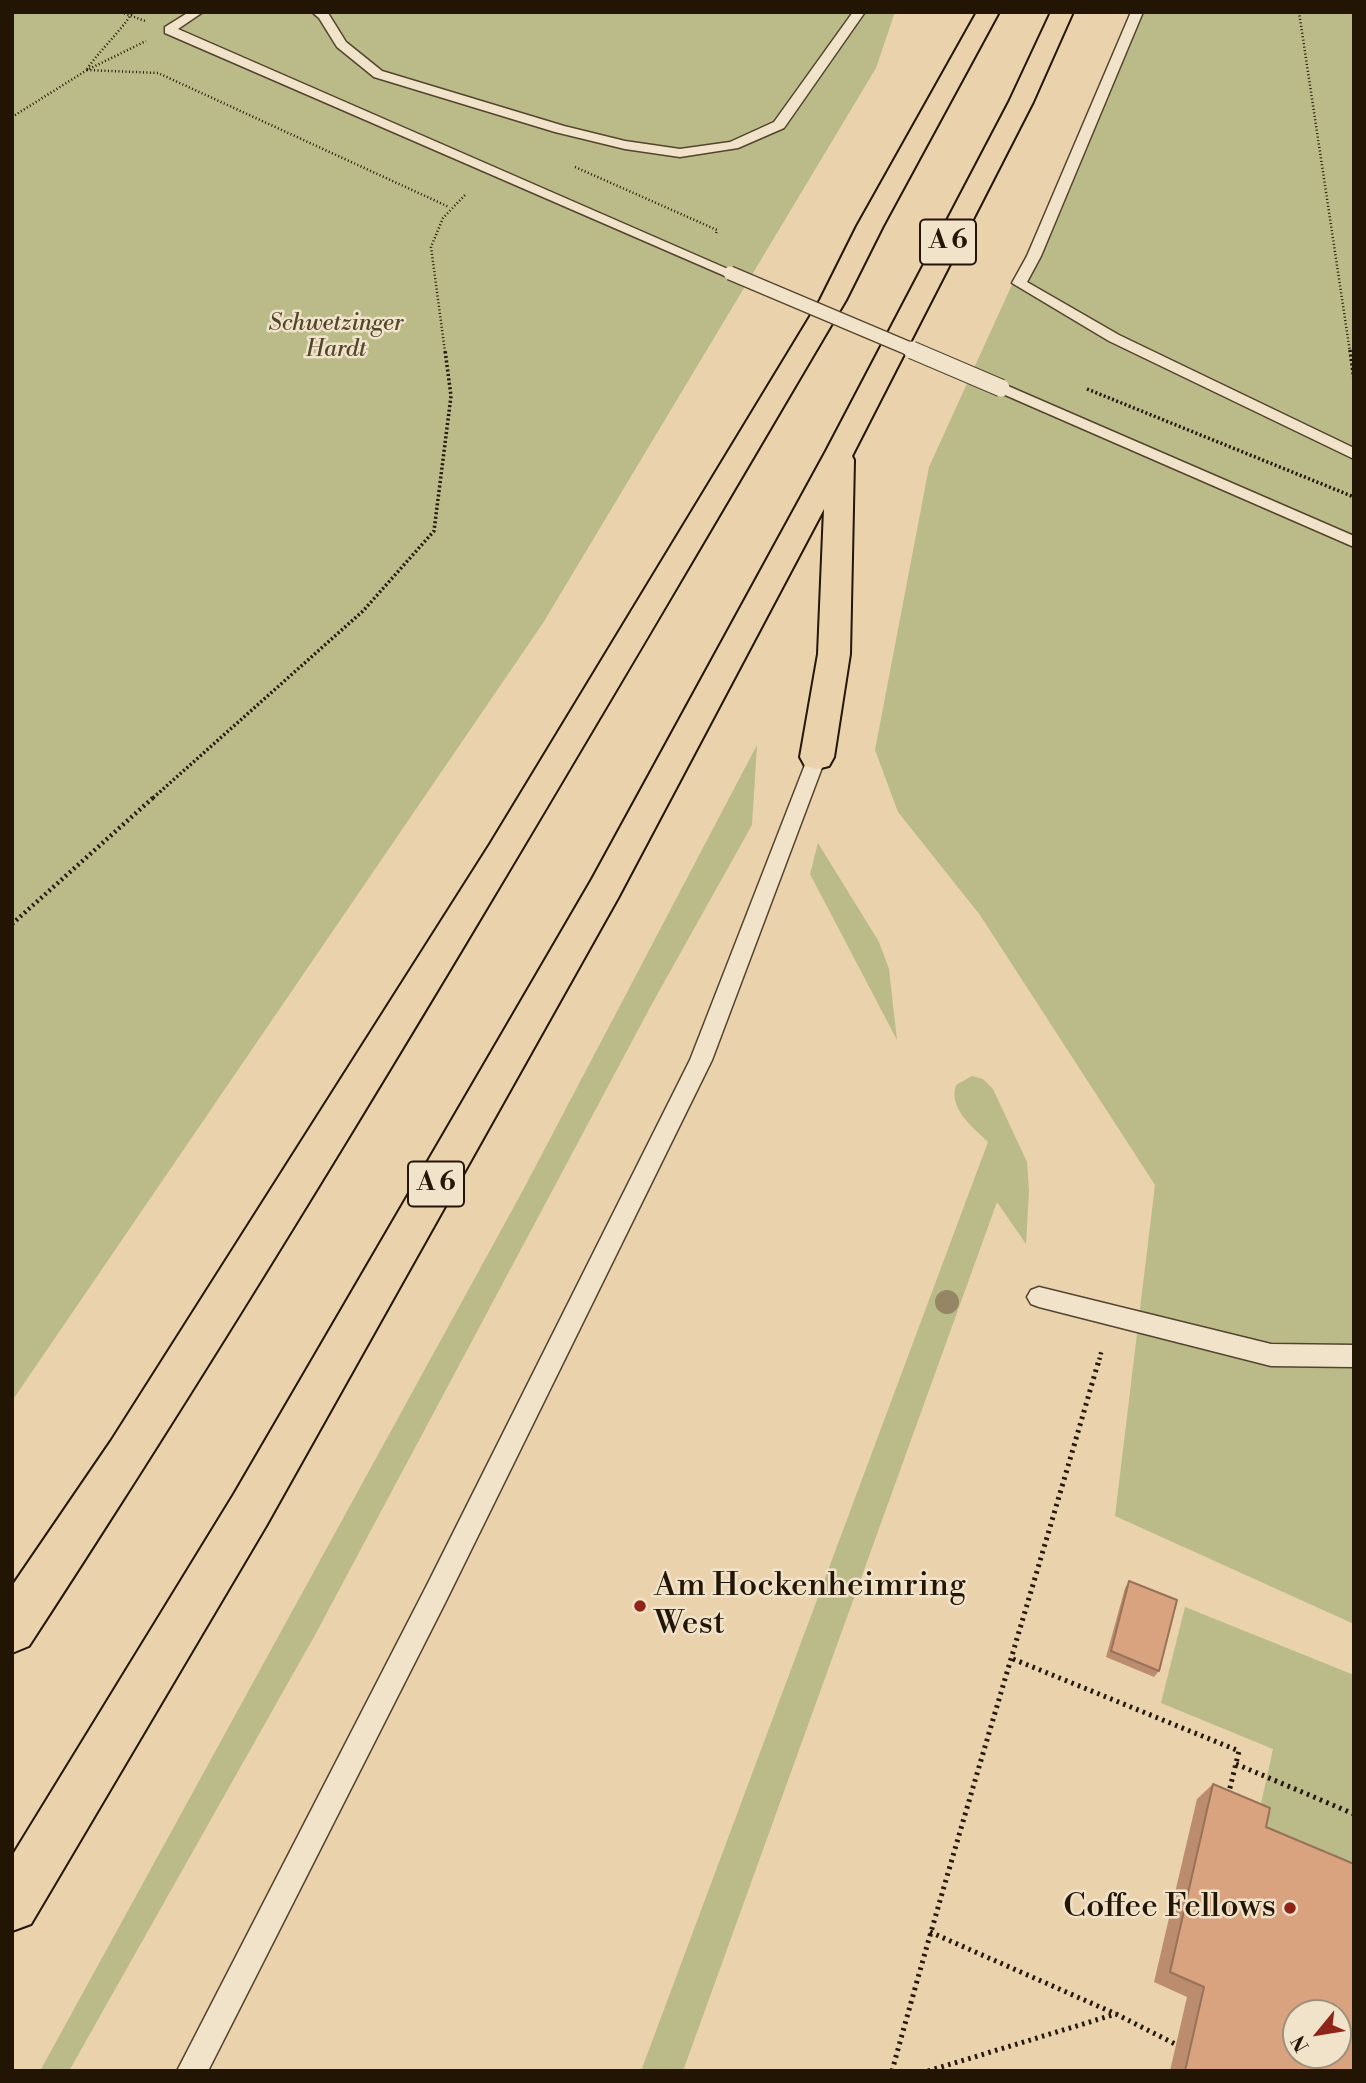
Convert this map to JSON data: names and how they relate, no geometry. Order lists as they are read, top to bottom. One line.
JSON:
{"streets":{"highway":["A 6"]},"parks":["Schwetzinger Hardt"],"places":["Am Hockenheimring West","Coffee Fellows"],"north":"bottom left"}
